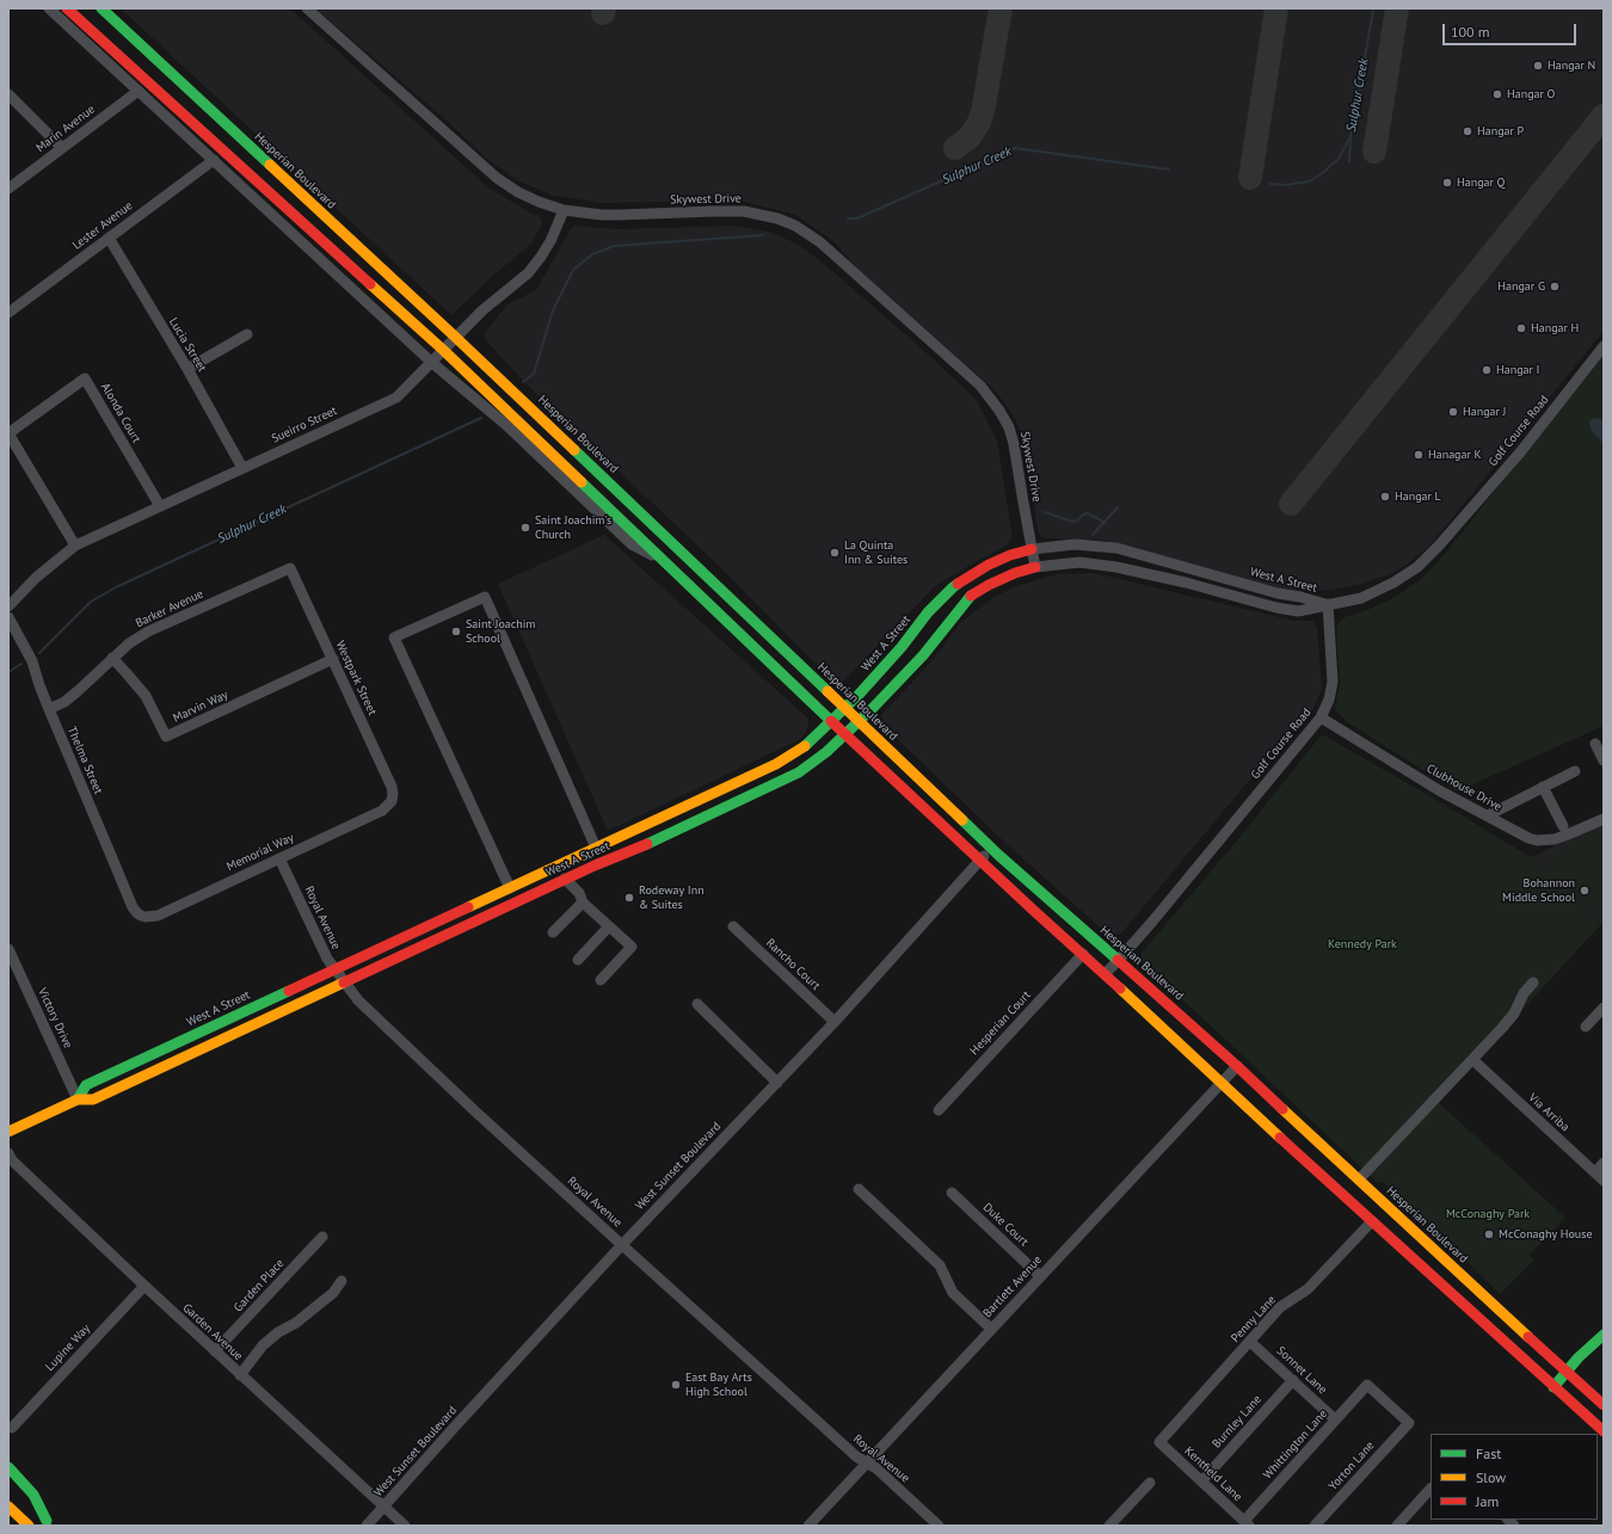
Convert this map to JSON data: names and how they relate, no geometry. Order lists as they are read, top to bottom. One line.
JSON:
{"streets":{"main road":["Hesperian Boulevard","West A Street"],"street":["Marin Avenue","Skywest Drive","Lester Avenue","Lucia Street","Alonda Court","Sueirro Street","Golf Course Road","Barker Avenue","Westpark Street","Marvin Way","Thelma Street","Clubhouse Drive","Memorial Way","Royal Avenue","Rancho Court","Victory Drive","Hesperian Court","Via Arriba","West Sunset Boulevard","Duke Court","Garden Place","Bartlett Avenue","Penny Lane","Garden Avenue","Lupine Way","Sonnet Lane","Burnley Lane","Whittington Lane","Yorton Lane","Kentfield Lane"]},"crossings":[["Hesperian Boulevard","Sueirro Street"],["Hesperian Boulevard","Golf Course Road"],["Hesperian Boulevard","West A Street"],["Hesperian Boulevard","West Sunset Boulevard"],["Hesperian Boulevard","Bartlett Avenue"],["Skywest Drive","Sueirro Street"],["Skywest Drive","West A Street"],["Lester Avenue","Lucia Street"],["Lucia Street","Sueirro Street"],["Alonda Court","Sueirro Street"],["Golf Course Road","West A Street"],["Golf Course Road","Clubhouse Drive"],["West A Street","Royal Avenue"],["West A Street","Victory Drive"],["Barker Avenue","Westpark Street"],["Barker Avenue","Marvin Way"],["Barker Avenue","Thelma Street"],["Westpark Street","Marvin Way"],["Westpark Street","Memorial Way"],["Thelma Street","Memorial Way"],["Memorial Way","Royal Avenue"],["Royal Avenue","West Sunset Boulevard"],["Royal Avenue","Bartlett Avenue"],["Rancho Court","West Sunset Boulevard"],["West Sunset Boulevard","Garden Avenue"],["Duke Court","Bartlett Avenue"],["Garden Place","Garden Avenue"],["Penny Lane","Sonnet Lane"],["Penny Lane","Kentfield Lane"],["Garden Avenue","Lupine Way"],["Sonnet Lane","Burnley Lane"],["Sonnet Lane","Whittington Lane"],["Burnley Lane","Kentfield Lane"],["Whittington Lane","Yorton Lane"],["Whittington Lane","Kentfield Lane"]],"water":["Sulphur Creek"],"parks":["Kennedy Park","McConaghy Park"],"places":["Hangar N","Hangar O","Hangar P","Hangar Q","Hangar G","Hangar H","Hangar I","Hangar J","Hanagar K","Hangar L","Saint Joachim's Church","La Quinta Inn & Suites","Saint Joachim School","Bohannon Middle School","Rodeway Inn & Suites","McConaghy House","East Bay Arts High School"],"legend":["Fast","Slow","Jam"],"scale_bar":"100 m"}
